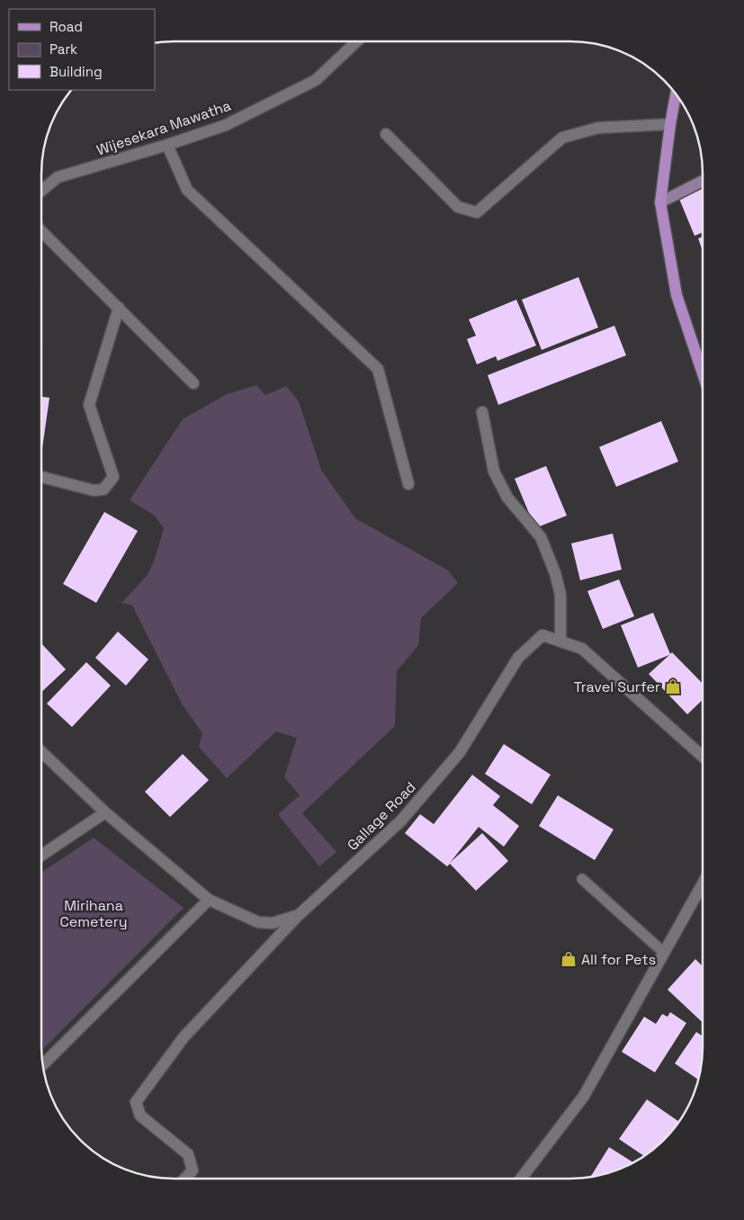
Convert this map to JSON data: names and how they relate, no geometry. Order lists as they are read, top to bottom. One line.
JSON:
{"streets":{"street":["Wijesekara Mawatha","Gallage Road"]},"parks":["Mirihana Cemetery"],"places":{"shop":["Travel Surfer","All for Pets"]},"legend":["Road","Park","Building"]}
